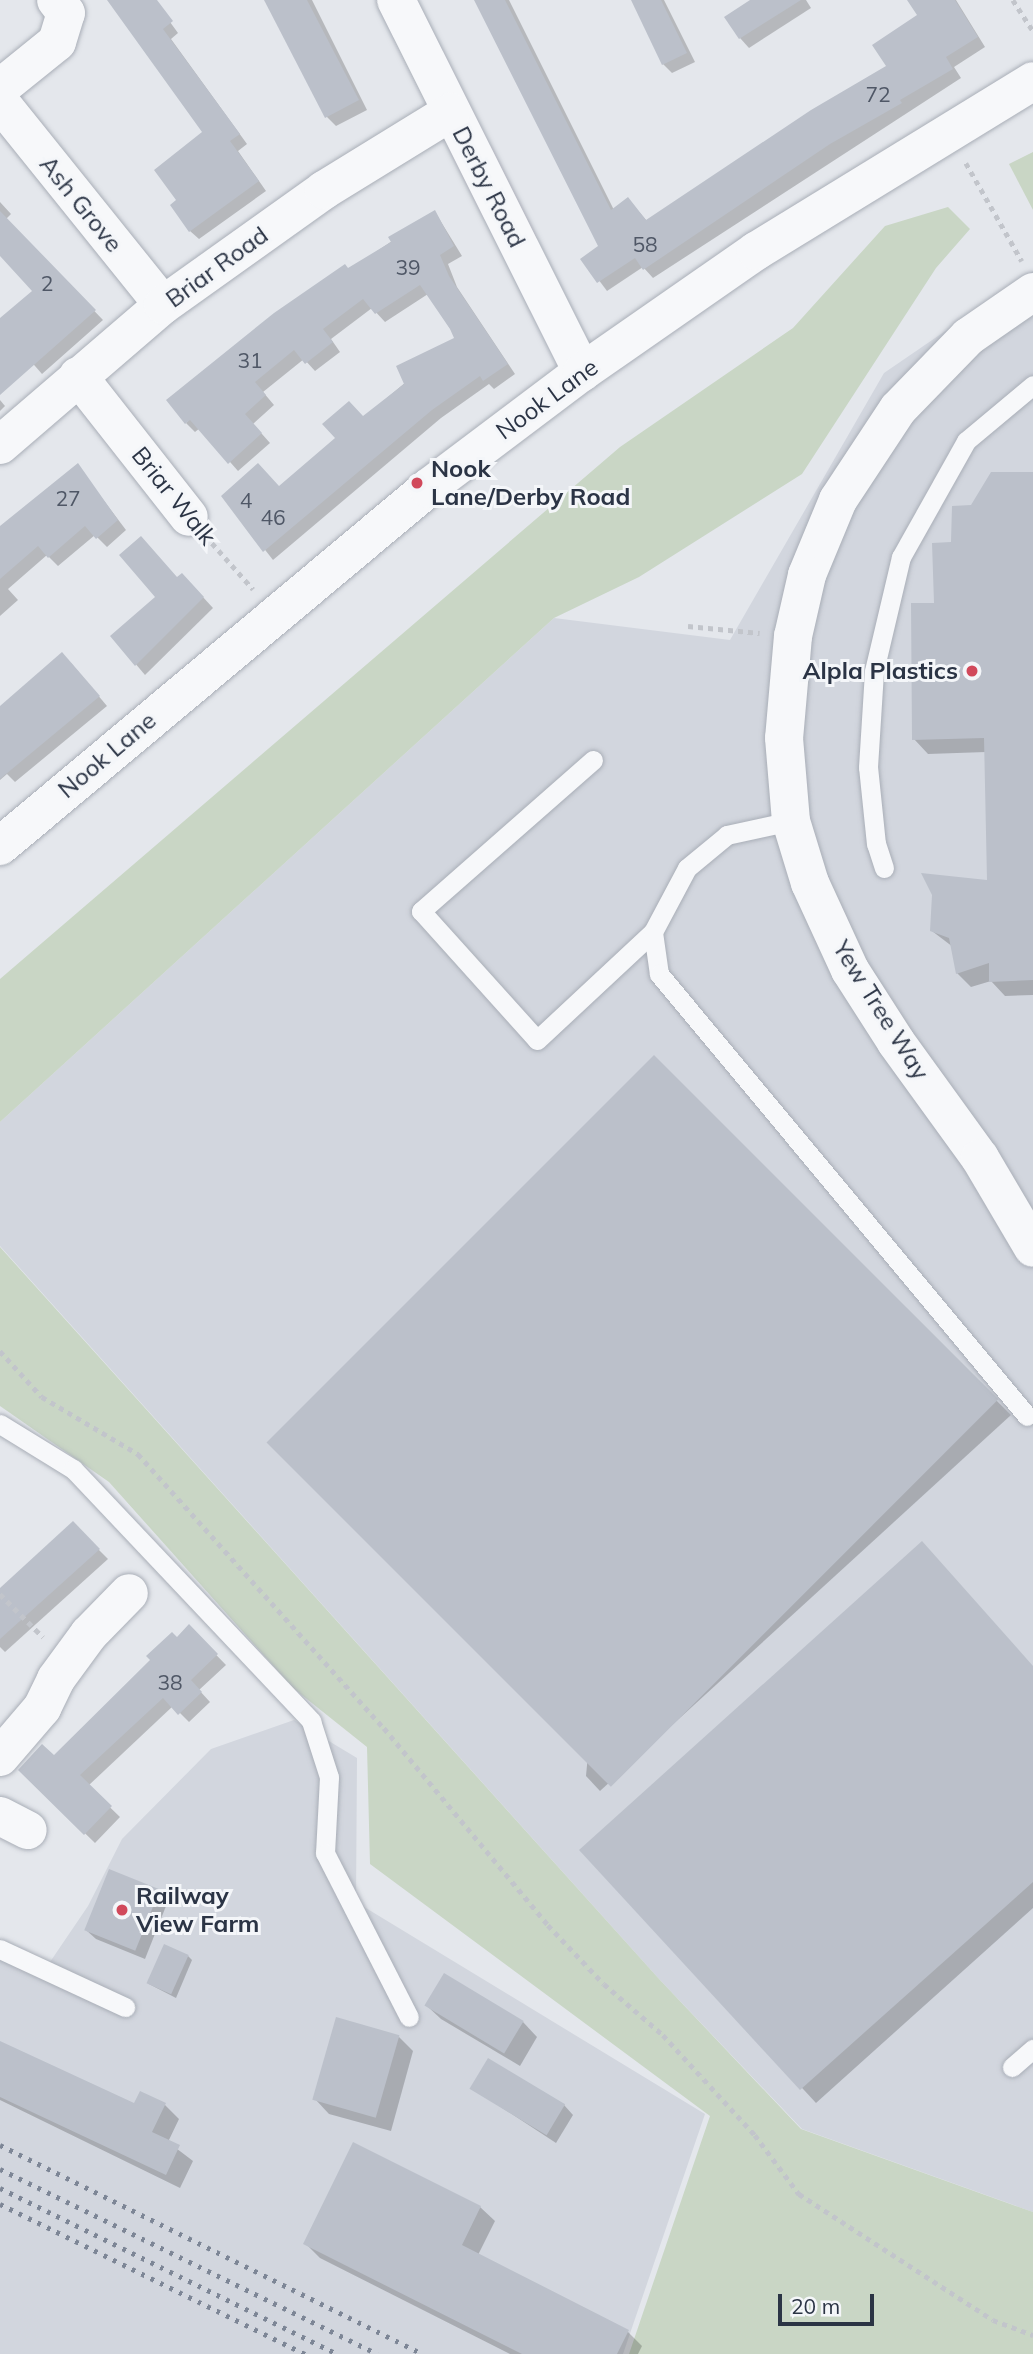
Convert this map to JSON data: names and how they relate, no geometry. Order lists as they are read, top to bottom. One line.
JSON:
{"streets":{"street":["Derby Road","Ash Grove","Briar Road","Nook Lane","Briar Walk","Yew Tree Way"]},"crossings":[["Derby Road","Briar Road"],["Derby Road","Nook Lane"],["Ash Grove","Briar Road"],["Briar Road","Briar Walk"],["Nook Lane","Briar Walk"]],"places":["Nook Lane/Derby Road","Alpla Plastics","Railway View Farm"],"house_numbers":["72","58","39","2","31","27","4","46","38"],"scale_bar":"20 m"}
